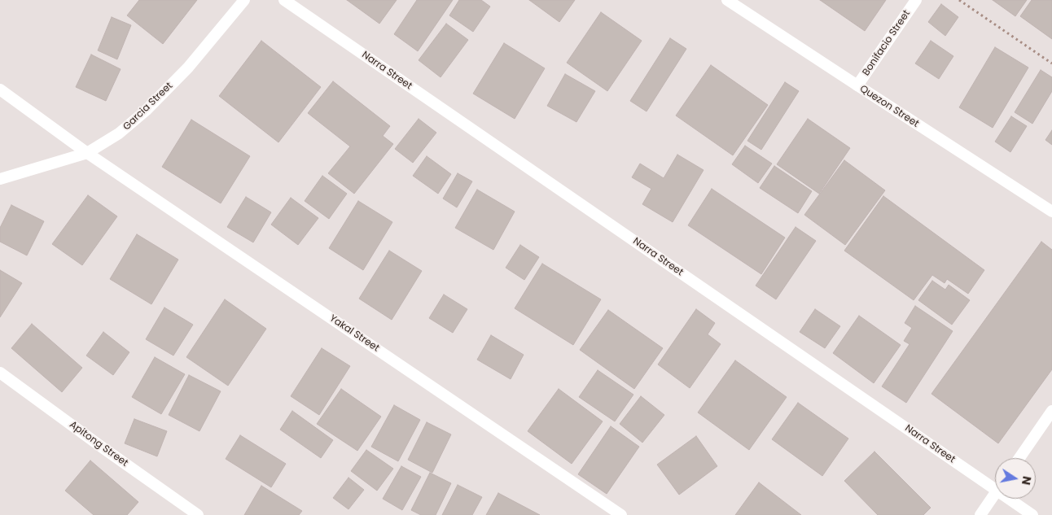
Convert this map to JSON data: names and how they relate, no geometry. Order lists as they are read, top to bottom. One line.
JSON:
{"streets":{"street":["Bonifacio Street","Narra Street","Garcia Street","Quezon Street","Yakal Street","Apitong Street"]},"crossings":[["Bonifacio Street","Quezon Street"],["Garcia Street","Yakal Street"]],"north":"right"}
